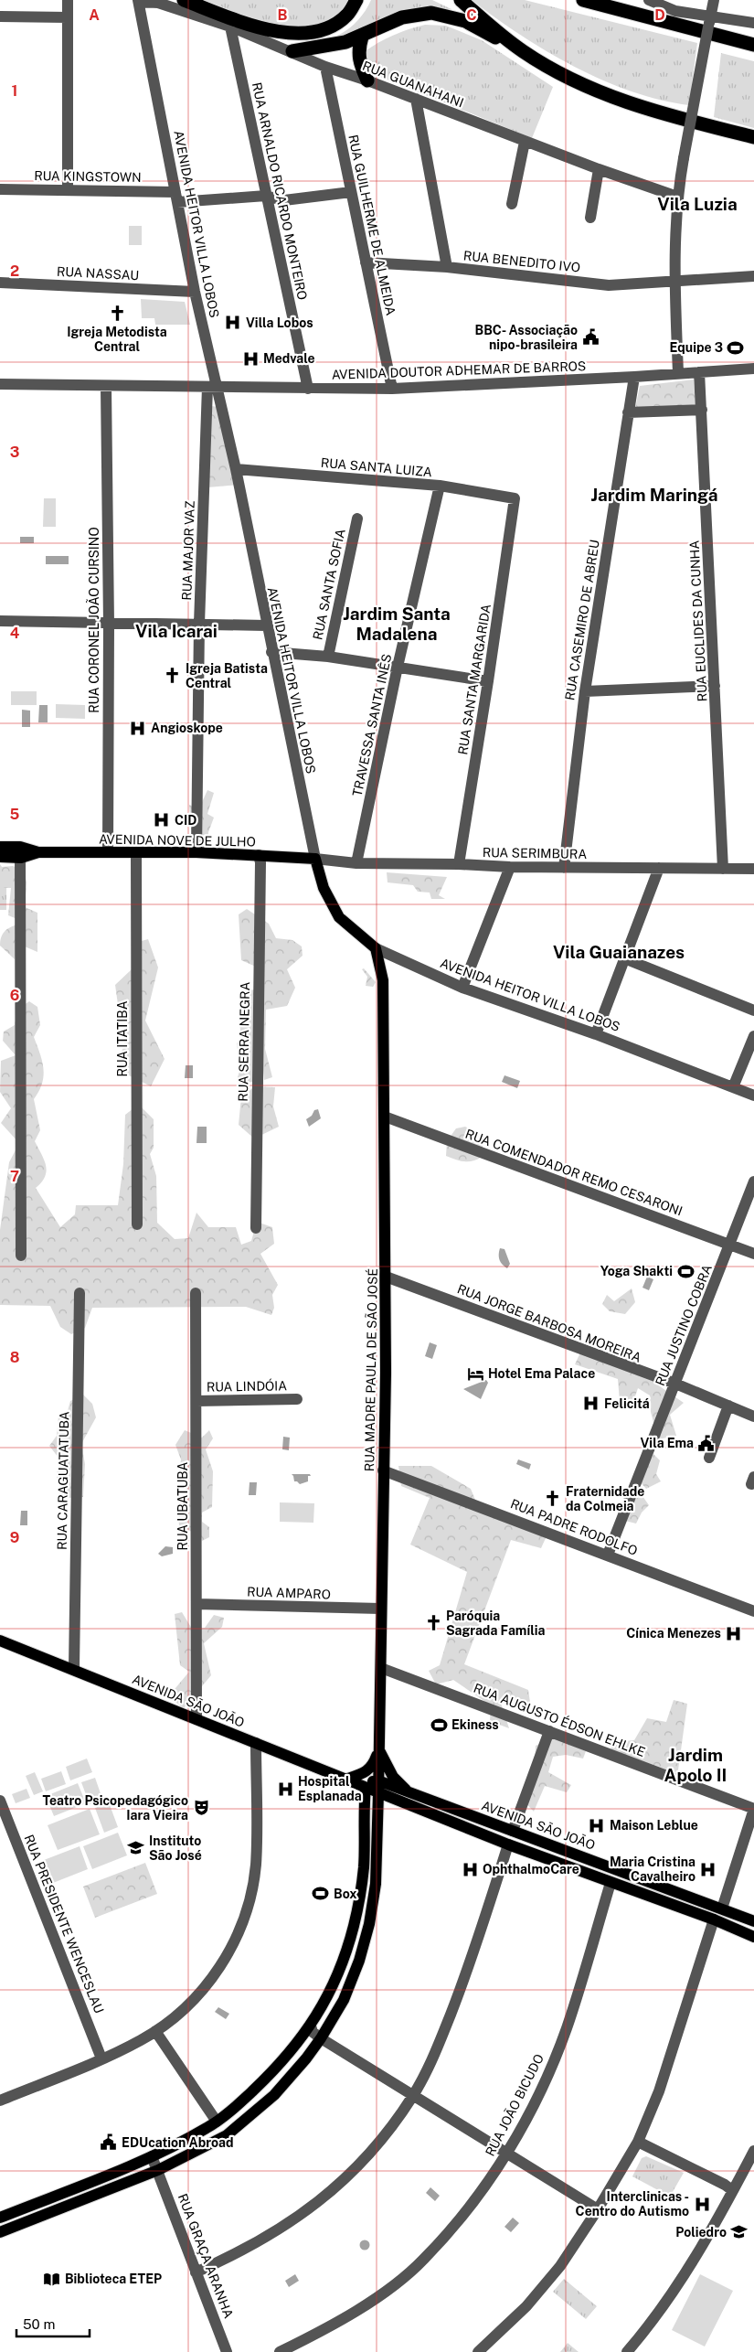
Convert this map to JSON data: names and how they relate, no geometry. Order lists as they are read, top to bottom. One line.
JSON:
{"streets":{"main road":["AVENIDA HEITOR VILLA LOBOS","AVENIDA NOVE DE JULHO","RUA MADRE PAULA DE SÃO JOSÉ","AVENIDA SÃO JOÃO"],"street":["RUA GUANAHANI","RUA KINGSTOWN","RUA ARNALDO RICARDO MONTEIRO","RUA GUILHERME DE ALMEIDA","RUA BENEDITO IVO","RUA NASSAU","AVENIDA DOUTOR ADHEMAR DE BARROS","RUA SANTA LUIZA","RUA MAJOR VAZ","RUA SANTA SOFIA","RUA CORONEL JOÃO CURSINO","RUA CASEMIRO DE ABREU","RUA EUCLIDES DA CUNHA","RUA SANTA MARGARIDA","TRAVESSA SANTA INÊS","RUA SERIMBURA","RUA ITATIBA","RUA SERRA NEGRA","RUA COMENDADOR REMO CESARONI","RUA JORGE BARBOSA MOREIRA","RUA JUSTINO COBRA","RUA LINDÓIA","RUA CARAGUATATUBA","RUA UBATUBA","RUA PADRE RODOLFO","RUA AMPARO","RUA AUGUSTO ÉDSON EHLKE","RUA PRESIDENTE WENCESLAU","RUA JOÃO BICUDO","RUA GRAÇA ARANHA"]},"crossings":[["RUA GUANAHANI","RUA ARNALDO RICARDO MONTEIRO"],["RUA GUANAHANI","AVENIDA HEITOR VILLA LOBOS"],["RUA GUANAHANI","RUA GUILHERME DE ALMEIDA"],["RUA KINGSTOWN","RUA ARNALDO RICARDO MONTEIRO"],["RUA KINGSTOWN","AVENIDA HEITOR VILLA LOBOS"],["RUA KINGSTOWN","RUA GUILHERME DE ALMEIDA"],["RUA ARNALDO RICARDO MONTEIRO","AVENIDA DOUTOR ADHEMAR DE BARROS"],["AVENIDA HEITOR VILLA LOBOS","RUA NASSAU"],["AVENIDA HEITOR VILLA LOBOS","AVENIDA DOUTOR ADHEMAR DE BARROS"],["AVENIDA HEITOR VILLA LOBOS","RUA SANTA LUIZA"],["AVENIDA HEITOR VILLA LOBOS","RUA MAJOR VAZ"],["AVENIDA HEITOR VILLA LOBOS","AVENIDA NOVE DE JULHO"],["AVENIDA HEITOR VILLA LOBOS","RUA SERIMBURA"],["AVENIDA HEITOR VILLA LOBOS","RUA MADRE PAULA DE SÃO JOSÉ"],["RUA GUILHERME DE ALMEIDA","RUA BENEDITO IVO"],["RUA GUILHERME DE ALMEIDA","AVENIDA DOUTOR ADHEMAR DE BARROS"],["AVENIDA DOUTOR ADHEMAR DE BARROS","RUA MAJOR VAZ"],["AVENIDA DOUTOR ADHEMAR DE BARROS","RUA CORONEL JOÃO CURSINO"],["AVENIDA DOUTOR ADHEMAR DE BARROS","RUA CASEMIRO DE ABREU"],["AVENIDA DOUTOR ADHEMAR DE BARROS","RUA EUCLIDES DA CUNHA"],["RUA SANTA LUIZA","RUA SANTA MARGARIDA"],["RUA SANTA LUIZA","TRAVESSA SANTA INÊS"],["RUA MAJOR VAZ","AVENIDA NOVE DE JULHO"],["RUA CORONEL JOÃO CURSINO","AVENIDA NOVE DE JULHO"],["RUA CASEMIRO DE ABREU","RUA SERIMBURA"],["RUA EUCLIDES DA CUNHA","RUA SERIMBURA"],["RUA SANTA MARGARIDA","RUA SERIMBURA"],["TRAVESSA SANTA INÊS","RUA SERIMBURA"],["AVENIDA NOVE DE JULHO","RUA SERIMBURA"],["AVENIDA NOVE DE JULHO","RUA ITATIBA"],["AVENIDA NOVE DE JULHO","RUA SERRA NEGRA"],["RUA COMENDADOR REMO CESARONI","RUA JUSTINO COBRA"],["RUA COMENDADOR REMO CESARONI","RUA MADRE PAULA DE SÃO JOSÉ"],["RUA JORGE BARBOSA MOREIRA","RUA JUSTINO COBRA"],["RUA JORGE BARBOSA MOREIRA","RUA MADRE PAULA DE SÃO JOSÉ"],["RUA JUSTINO COBRA","RUA PADRE RODOLFO"],["RUA MADRE PAULA DE SÃO JOSÉ","RUA PADRE RODOLFO"],["RUA MADRE PAULA DE SÃO JOSÉ","RUA AMPARO"],["RUA MADRE PAULA DE SÃO JOSÉ","AVENIDA SÃO JOÃO"],["RUA MADRE PAULA DE SÃO JOSÉ","RUA AUGUSTO ÉDSON EHLKE"],["RUA MADRE PAULA DE SÃO JOSÉ","RUA GRAÇA ARANHA"],["RUA LINDÓIA","RUA UBATUBA"],["RUA CARAGUATATUBA","AVENIDA SÃO JOÃO"],["RUA UBATUBA","RUA AMPARO"],["RUA UBATUBA","AVENIDA SÃO JOÃO"],["AVENIDA SÃO JOÃO","RUA JOÃO BICUDO"]],"districts":["Vila Luzia","Jardim Maringá","Jardim Santa Madalena","Vila Icarai","Vila Guaianazes","Jardim Apolo II"],"places":{"church":["Igreja Metodista Central","Igreja Batista Central","Fraternidade da Colmeia","Paróquia Sagrada Família"],"hospital":["Villa Lobos","Medvale","Angioskope","CID","Felicitá","Cínica Menezes","Hospital Esplanada","Maison Leblue","OphthalmoCare","Maria Cristina Cavalheiro","Interclinicas - Centro do Autismo"],"public building":["BBC- Associação nipo-brasileira","Vila Ema","EDUcation Abroad"],"sports":["Equipe 3","Yoga Shakti","Ekiness","Box"],"hotel":["Hotel Ema Palace"],"theatre":["Teatro Psicopedagógico Iara Vieira"],"school or university":["Instituto São José","Poliedro"],"library":["Biblioteca ETEP"]},"scale_bar":"50 m","grid":{"columns":["A","B","C","D"],"rows":["1","2","3","4","5","6","7","8","9"]}}
